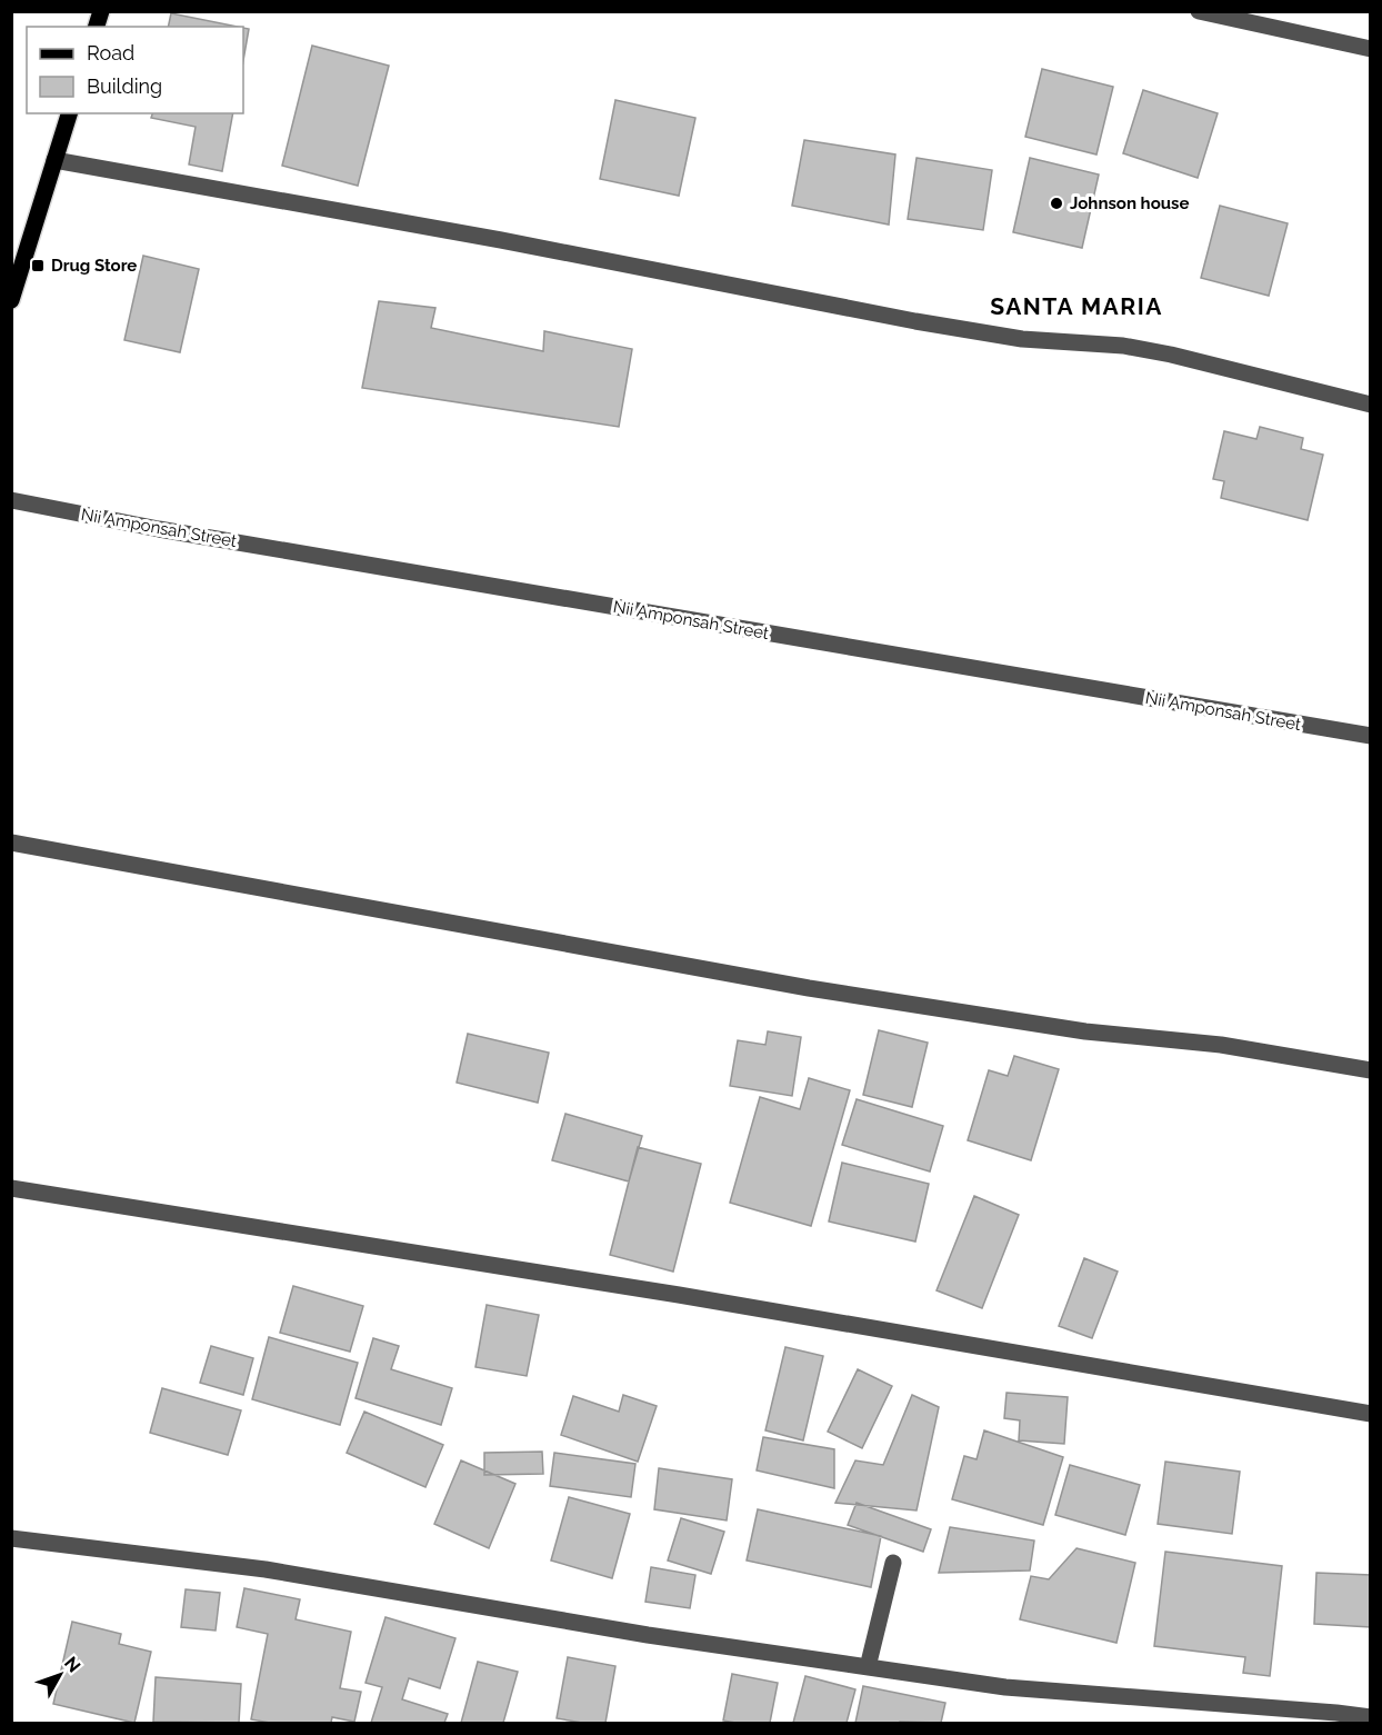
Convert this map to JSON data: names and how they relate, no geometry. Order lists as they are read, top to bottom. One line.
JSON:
{"streets":{"street":["Nii Amponsah Street"]},"districts":["SANTA MARIA"],"places":{"other":["Johnson house"],"transit":["Drug Store"]},"legend":["Road","Building"],"north":"top right"}
